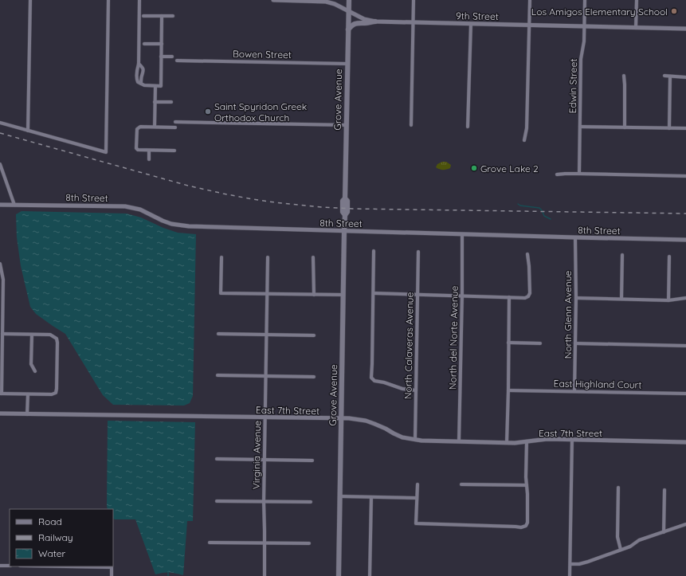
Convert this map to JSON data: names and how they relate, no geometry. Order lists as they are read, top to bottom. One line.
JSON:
{"streets":{"main road":["Grove Avenue"],"street":["9th Street","Bowen Street","Edwin Street","8th Street","North Glenn Avenue","North del Norte Avenue","North Calaveras Avenue","East Highland Court","East 7th Street","Virginia Avenue"]},"crossings":[["9th Street","Edwin Street"],["9th Street","Grove Avenue"],["Bowen Street","Grove Avenue"],["Grove Avenue","8th Street"],["Grove Avenue","East 7th Street"],["8th Street","North Glenn Avenue"],["8th Street","North del Norte Avenue"],["North Glenn Avenue","East Highland Court"],["North del Norte Avenue","East 7th Street"],["North Calaveras Avenue","East 7th Street"],["East 7th Street","Virginia Avenue"]],"places":["Los Amigos Elementary School","Saint Spyridon Greek Orthodox Church","Grove Lake 2"],"legend":["Road","Railway","Water"]}
